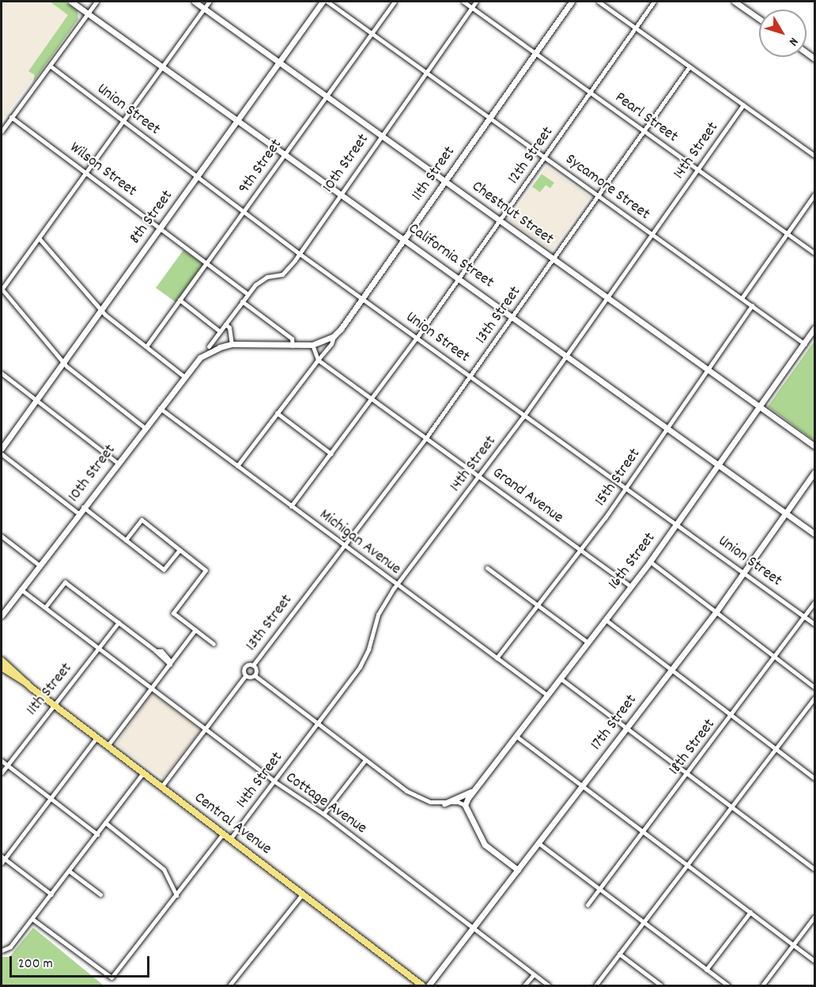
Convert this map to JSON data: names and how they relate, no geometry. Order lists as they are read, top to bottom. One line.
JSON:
{"streets":{"main road":["Central Avenue"],"street":["Union Street","Pearl Street","14th Street","12th Street","10th Street","9th Street","Wilson Street","11th Street","Sycamore Street","Chestnut Street","8th Street","California Street","13th Street","15th Street","Grand Avenue","Michigan Avenue","16th Street","17th Street","18th Street","Cottage Avenue"]},"crossings":[["Union Street","14th Street"],["Union Street","12th Street"],["Union Street","10th Street"],["Union Street","9th Street"],["Union Street","11th Street"],["Union Street","8th Street"],["Union Street","13th Street"],["Union Street","15th Street"],["Union Street","16th Street"],["Union Street","17th Street"],["Union Street","18th Street"],["Pearl Street","14th Street"],["Pearl Street","12th Street"],["Pearl Street","10th Street"],["Pearl Street","11th Street"],["Pearl Street","13th Street"],["14th Street","Sycamore Street"],["14th Street","Chestnut Street"],["14th Street","California Street"],["14th Street","Grand Avenue"],["14th Street","Michigan Avenue"],["14th Street","Cottage Avenue"],["14th Street","Central Avenue"],["12th Street","Sycamore Street"],["12th Street","Chestnut Street"],["12th Street","California Street"],["12th Street","Grand Avenue"],["12th Street","Michigan Avenue"],["10th Street","Wilson Street"],["10th Street","Sycamore Street"],["10th Street","Chestnut Street"],["10th Street","California Street"],["10th Street","Michigan Avenue"],["10th Street","Cottage Avenue"],["9th Street","Wilson Street"],["9th Street","Sycamore Street"],["9th Street","Chestnut Street"],["9th Street","California Street"],["Wilson Street","8th Street"],["11th Street","Sycamore Street"],["11th Street","Chestnut Street"],["11th Street","California Street"],["11th Street","Grand Avenue"],["11th Street","Michigan Avenue"],["11th Street","Cottage Avenue"],["11th Street","Central Avenue"],["Sycamore Street","13th Street"],["Sycamore Street","15th Street"],["Sycamore Street","16th Street"],["Chestnut Street","8th Street"],["Chestnut Street","13th Street"],["Chestnut Street","15th Street"],["Chestnut Street","16th Street"],["8th Street","California Street"],["California Street","13th Street"],["California Street","15th Street"],["California Street","16th Street"],["California Street","17th Street"],["13th Street","Grand Avenue"],["13th Street","Michigan Avenue"],["15th Street","Grand Avenue"],["15th Street","Michigan Avenue"],["Grand Avenue","16th Street"],["Michigan Avenue","16th Street"],["17th Street","Cottage Avenue"]],"scale_bar":"200 m","north":"bottom right"}
